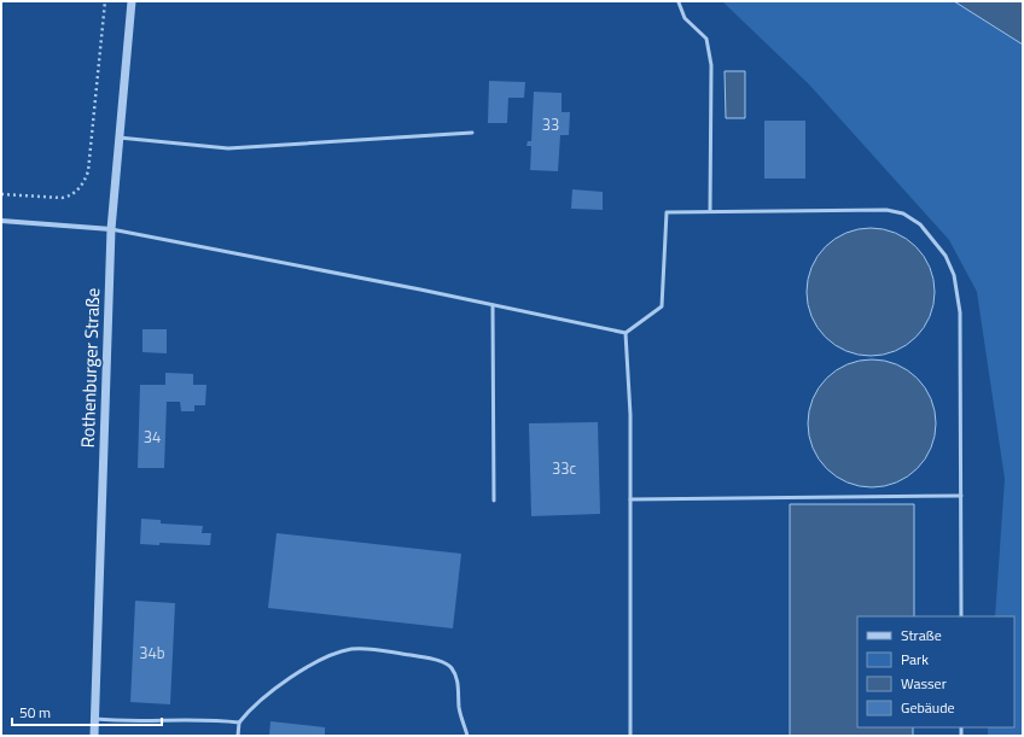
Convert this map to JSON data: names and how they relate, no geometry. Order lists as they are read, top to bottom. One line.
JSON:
{"streets":{"street":["Rothenburger Straße"]},"house_numbers":["33","34","33c","34b"],"legend":["Straße","Park","Wasser","Gebäude"],"scale_bar":"50 m"}
